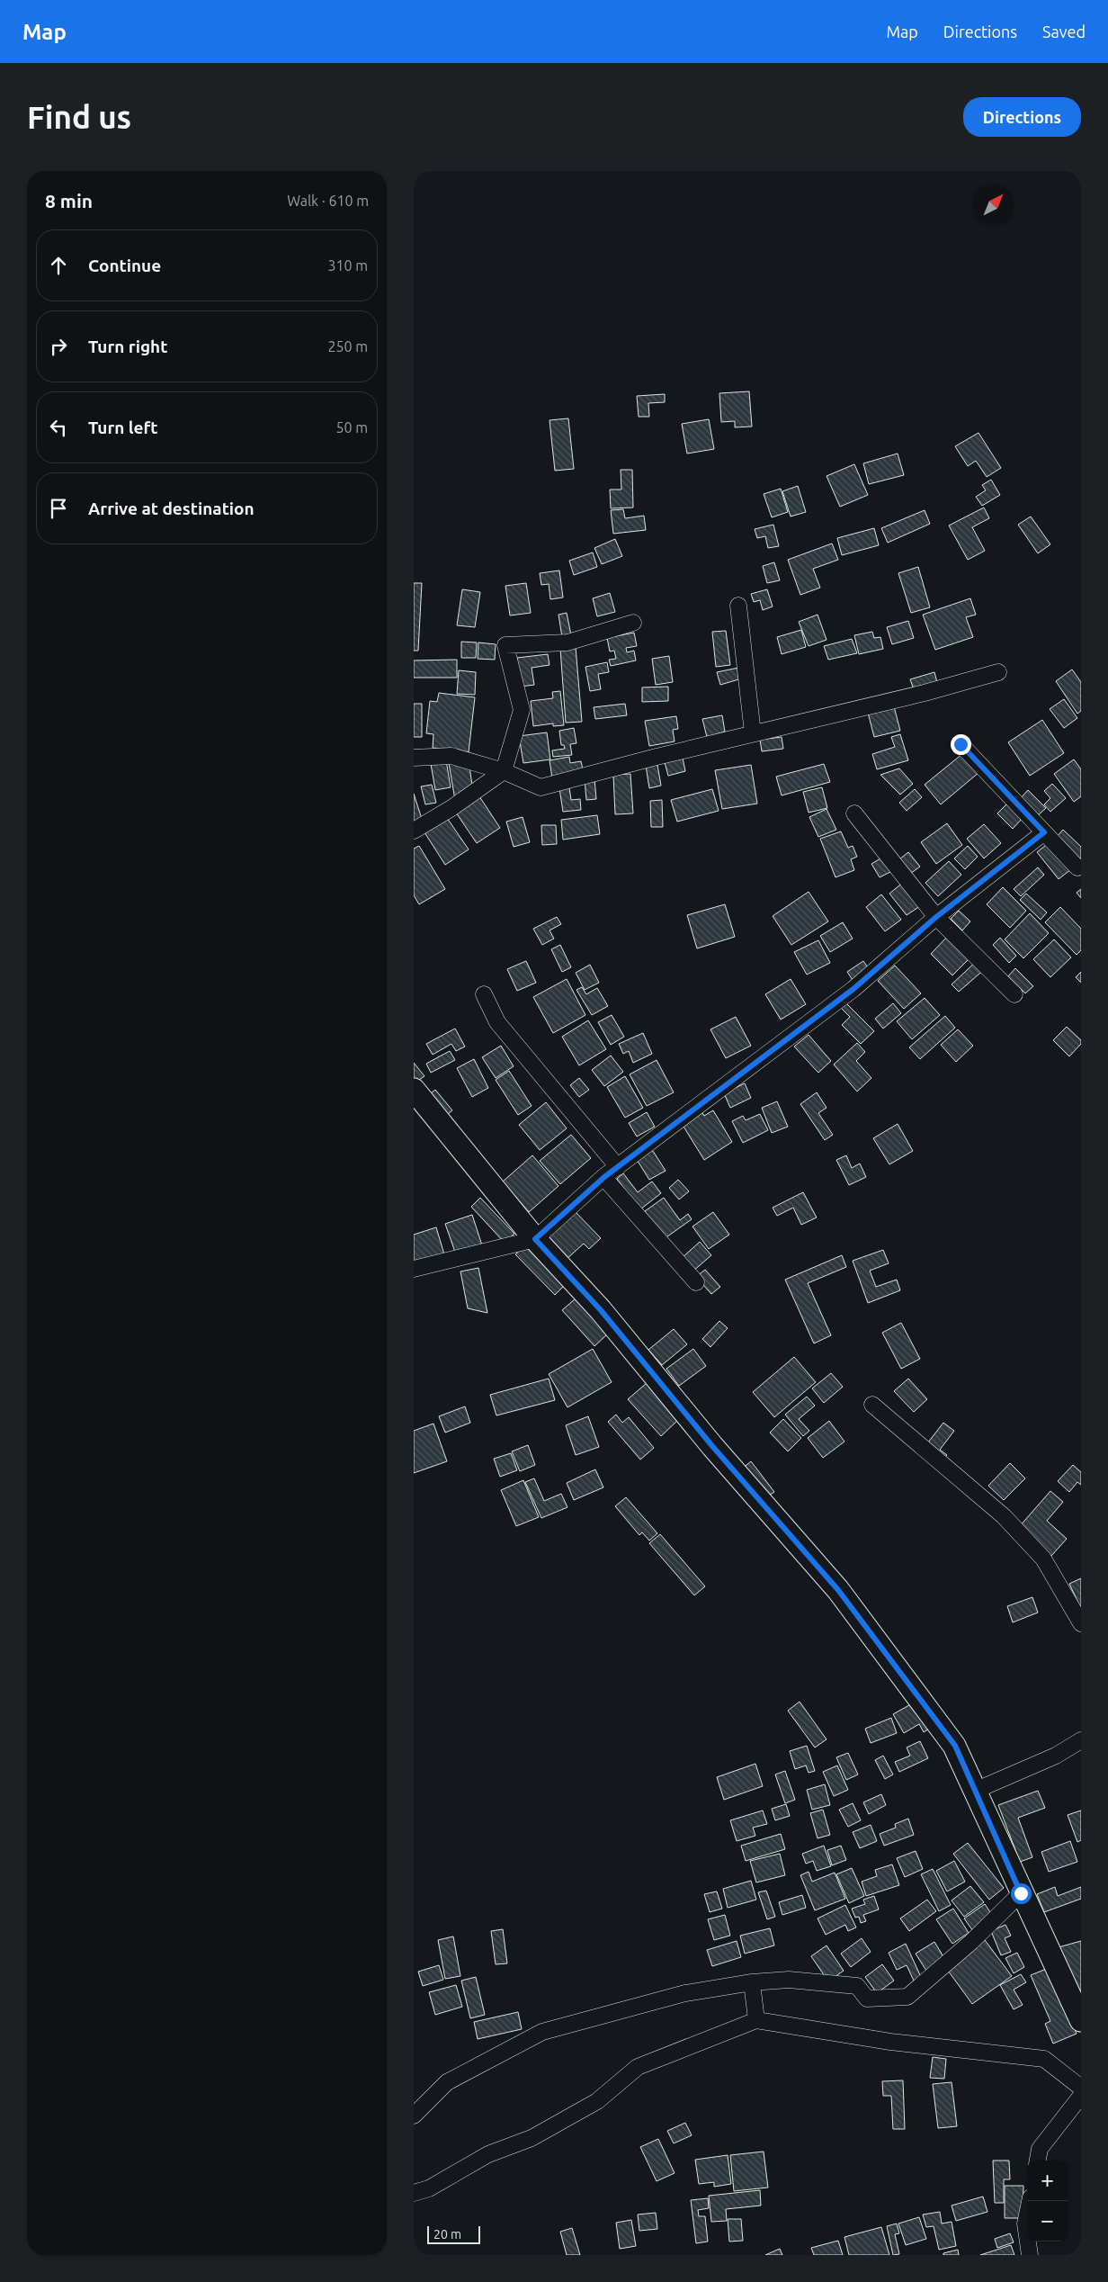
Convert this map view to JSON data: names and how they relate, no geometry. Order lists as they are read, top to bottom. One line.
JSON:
{"scale_bar":"20 m","north":"top right","page":{"header":"Map","nav":["Map","Directions","Saved"],"buttons":"Directions","title":"Find us","heading":["8 min","Walk · 610 m"],"list":[["Continue","310 m"],["Turn right","250 m"],["Turn left","50 m"],"Arrive at destination"],"map_buttons":["+","−"],"scale":"20 m"}}
